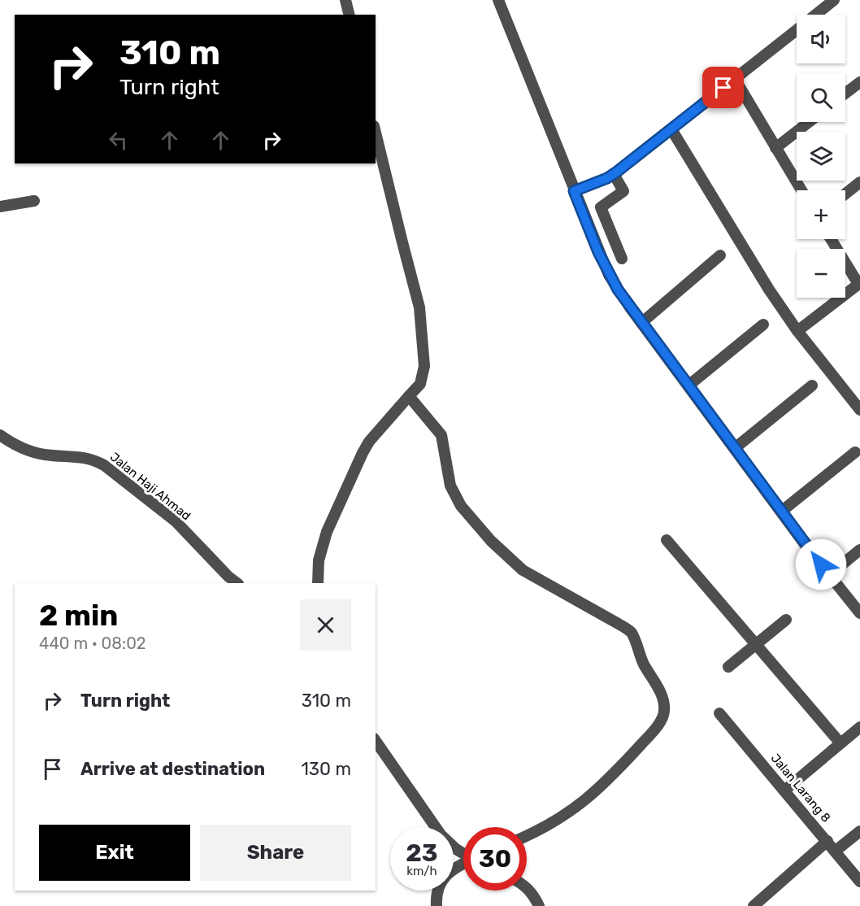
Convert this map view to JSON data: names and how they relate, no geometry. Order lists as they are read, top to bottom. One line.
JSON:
{"streets":{"street":["Jalan Haji Ahmad","Jalan Larang 8"]},"page":{"map_buttons":["+","−"],"turn":["310 m","Turn right"],"heading":["2 min","440 m · 08:02"],"list":[{"name":"Turn right","value":"310 m"},{"name":"Arrive at destination","value":"130 m"}],"buttons":["Exit","Share"],"speed":"23 km/h","limit":"30"}}
